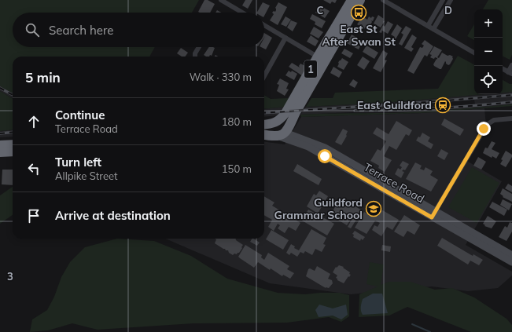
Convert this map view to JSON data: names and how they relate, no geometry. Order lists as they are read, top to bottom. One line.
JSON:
{"streets":{"highway":["1"],"street":["Terrace Road"]},"crossings":[["1","Terrace Road"]],"places":{"bus stop":["East St After Swan St"],"station":["East Guildford"],"school or university":["Guildford Grammar School"]},"page":{"map_buttons":["+","−"],"search":"Search here","heading":["5 min","Walk · 330 m"],"list":[["Continue","Terrace Road","180 m"],["Turn left","Allpike Street","150 m"],"Arrive at destination"]},"grid":{"columns":["C","D"],"rows":["3"]}}
